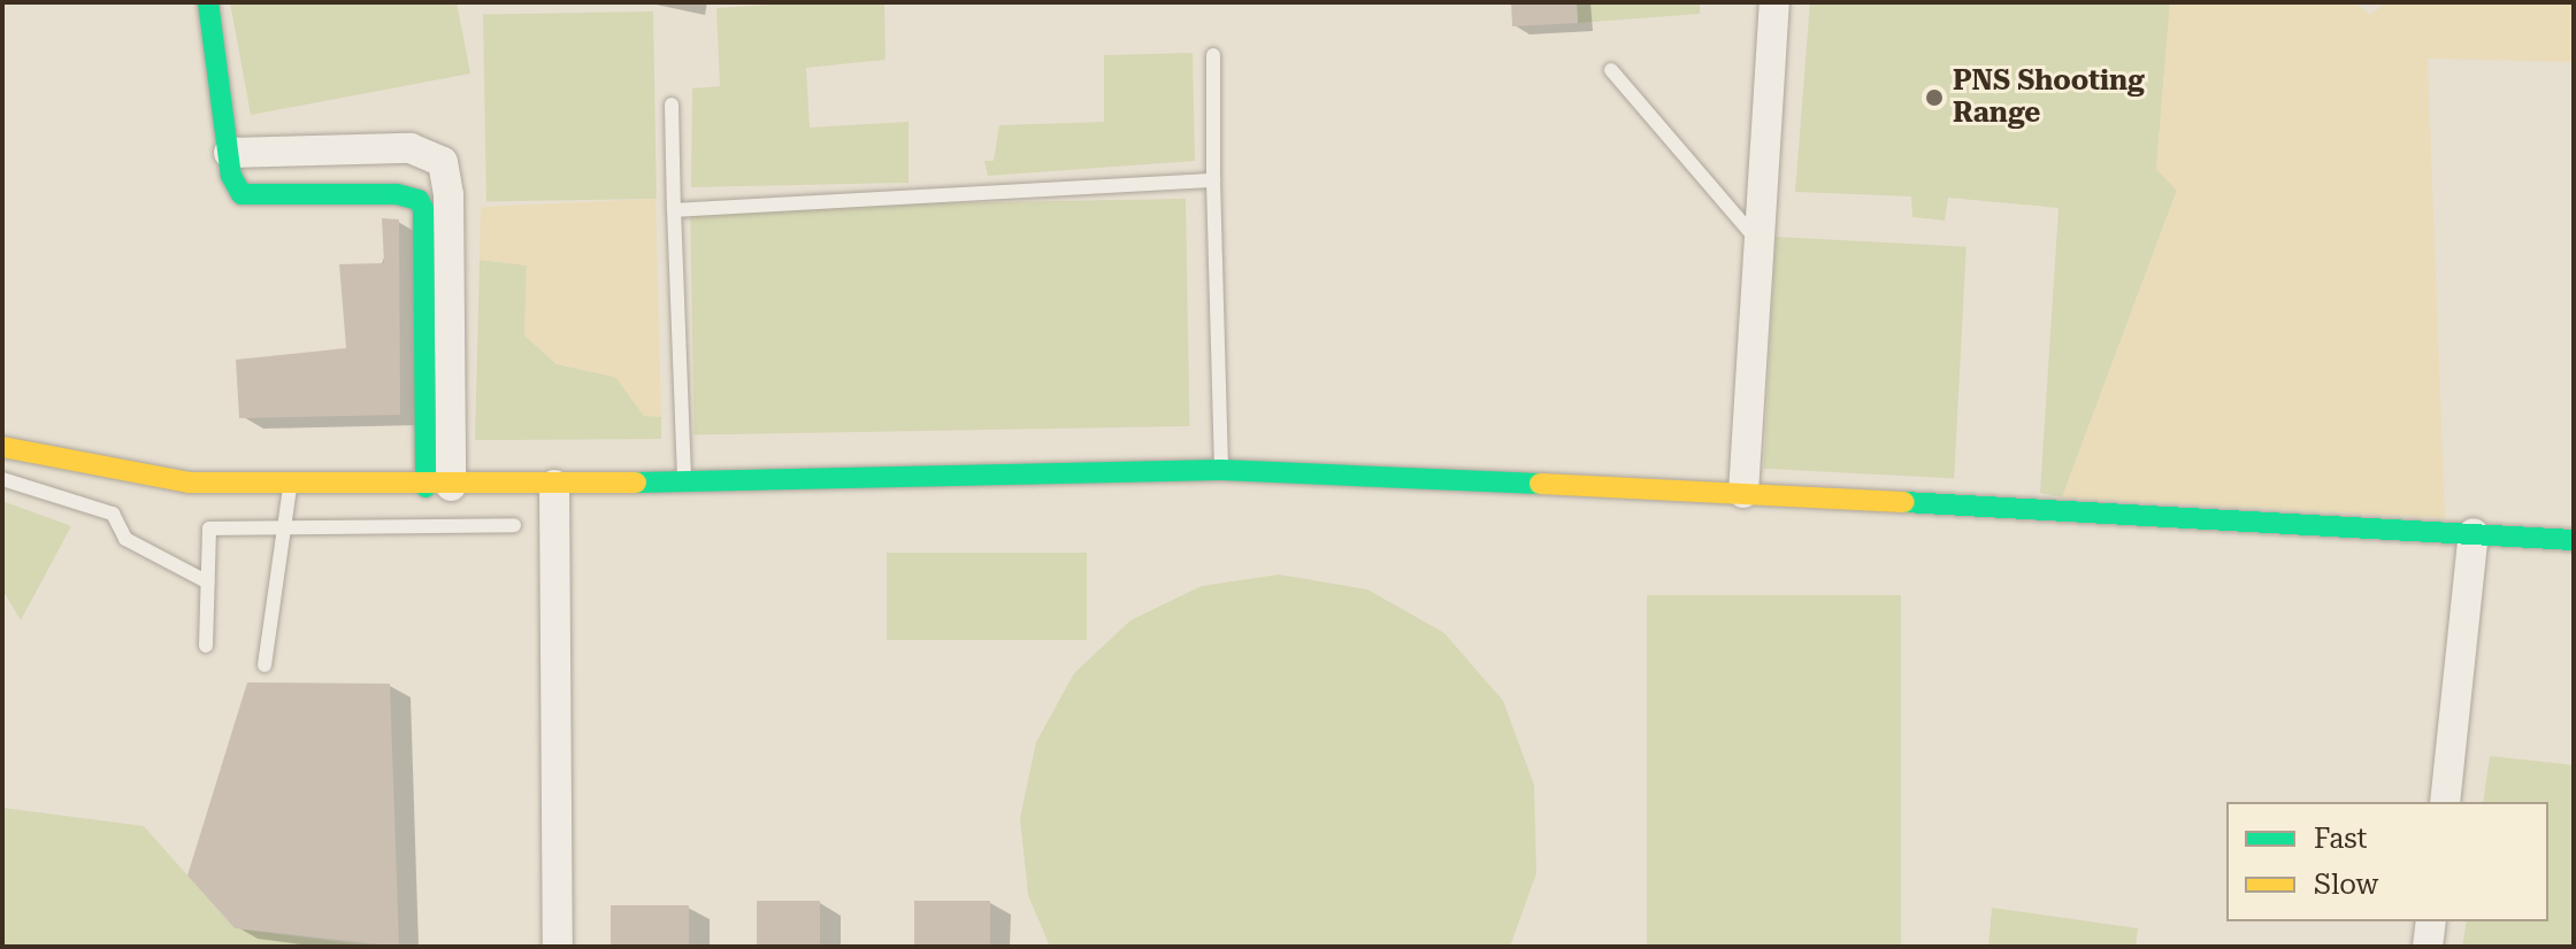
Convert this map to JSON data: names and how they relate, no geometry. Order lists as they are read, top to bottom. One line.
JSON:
{"places":["PNS Shooting Range"],"legend":["Fast","Slow"]}
